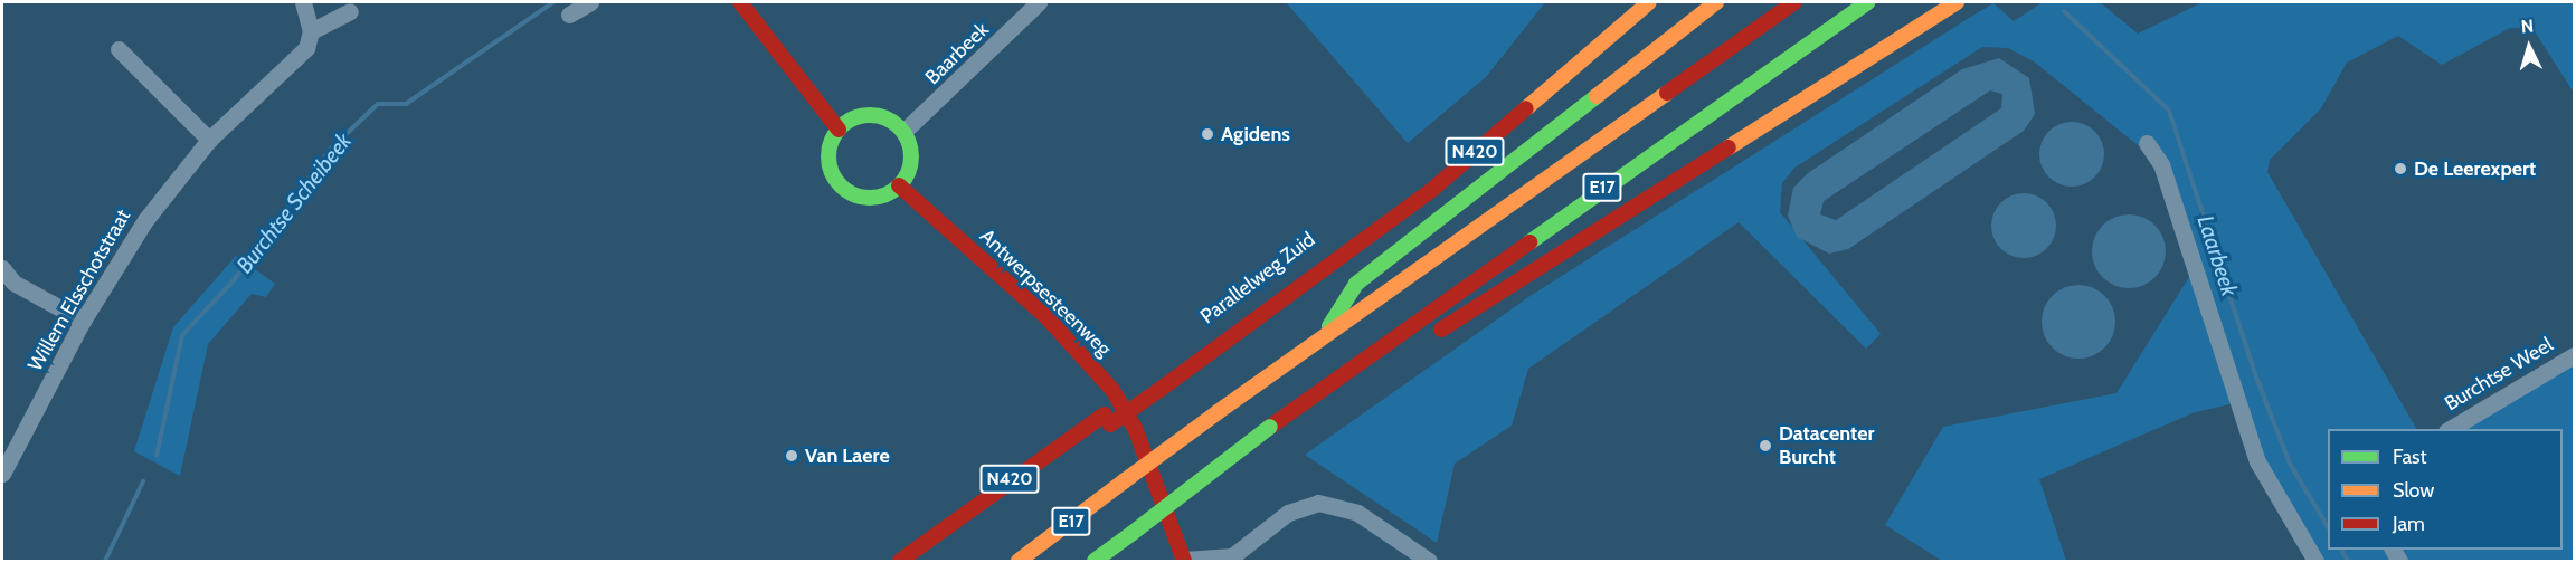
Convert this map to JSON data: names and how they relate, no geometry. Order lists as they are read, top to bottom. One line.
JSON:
{"streets":{"main road":["N420","E17","Parallelweg Zuid","Antwerpsesteenweg"],"street":["Baarbeek","Willem Elsschotstraat","Burchtse Weel"]},"crossings":[["Baarbeek","Antwerpsesteenweg"]],"water":["Burchtse Scheibeek","Laarbeek"],"places":["Agidens","De Leerexpert","Datacenter Burcht","Van Laere"],"legend":["Fast","Slow","Jam"],"north":"top"}
